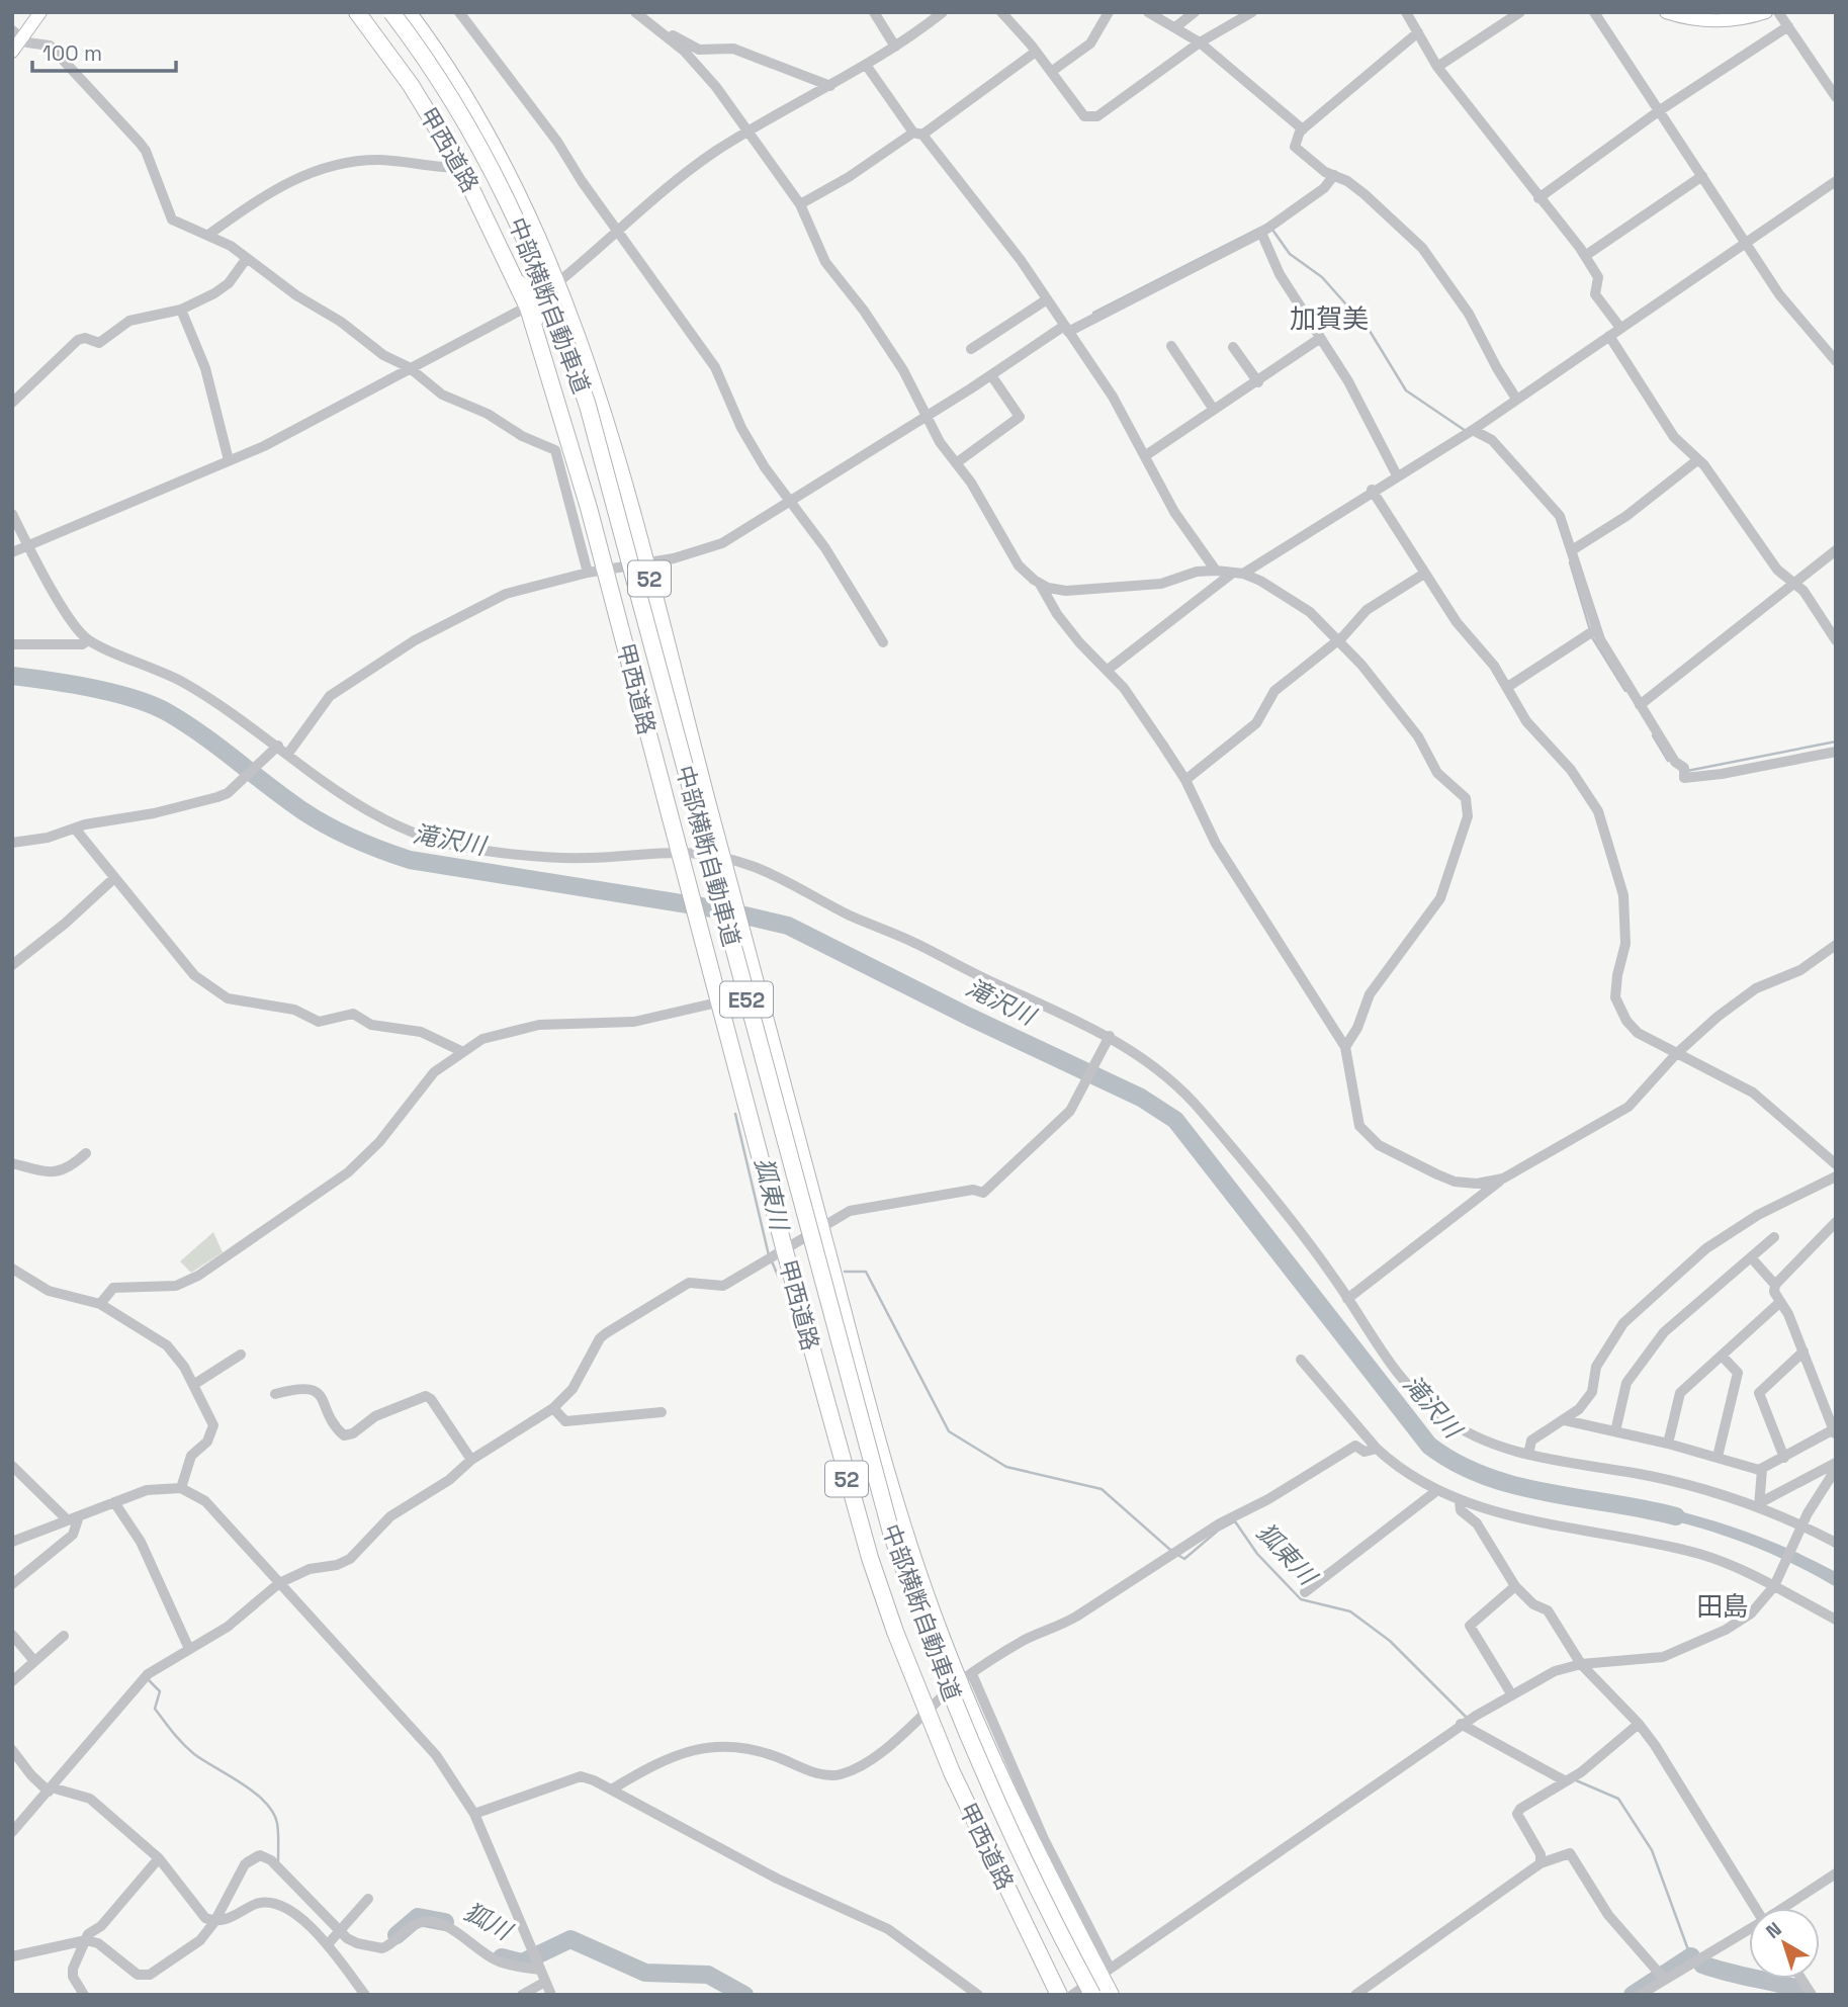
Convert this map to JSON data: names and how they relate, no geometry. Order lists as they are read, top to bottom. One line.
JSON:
{"streets":{"highway":["甲西道路","中部横断自動車道","52","E52"]},"districts":["加賀美","田島"],"water":["滝沢川","狐東川","狐川"],"scale_bar":"100 m","north":"top left"}
